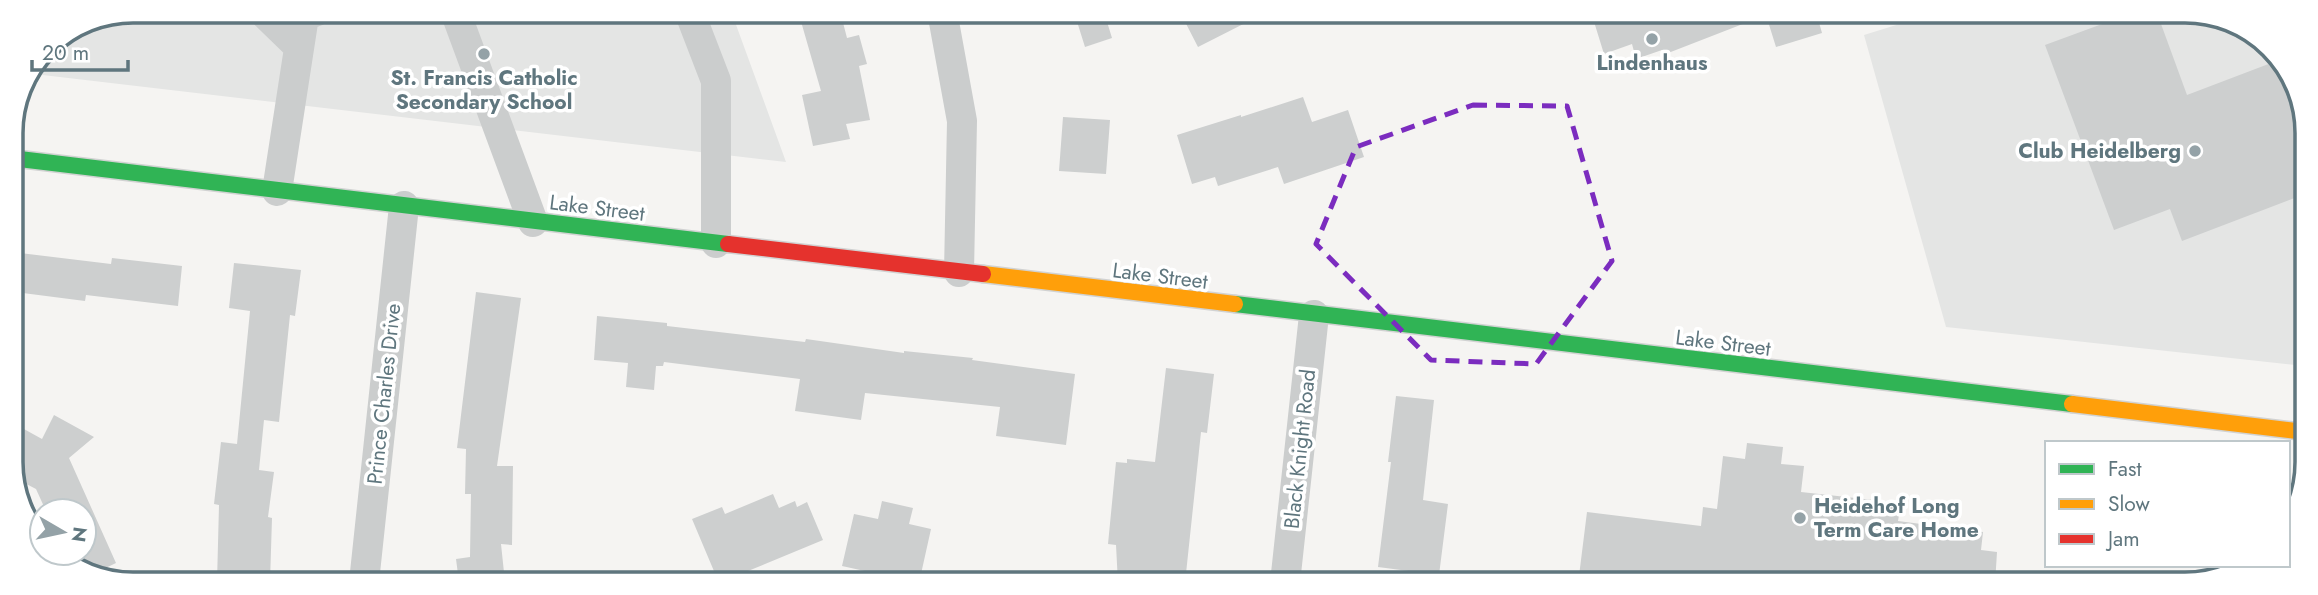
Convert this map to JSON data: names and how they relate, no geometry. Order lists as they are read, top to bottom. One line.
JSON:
{"streets":{"main road":["Lake Street"],"street":["Prince Charles Drive","Black Knight Road"]},"crossings":[["Lake Street","Prince Charles Drive"],["Lake Street","Black Knight Road"]],"places":["Lindenhaus","St. Francis Catholic Secondary School","Club Heidelberg","Heidehof Long Term Care Home"],"legend":["Fast","Slow","Jam"],"scale_bar":"20 m","north":"right"}
